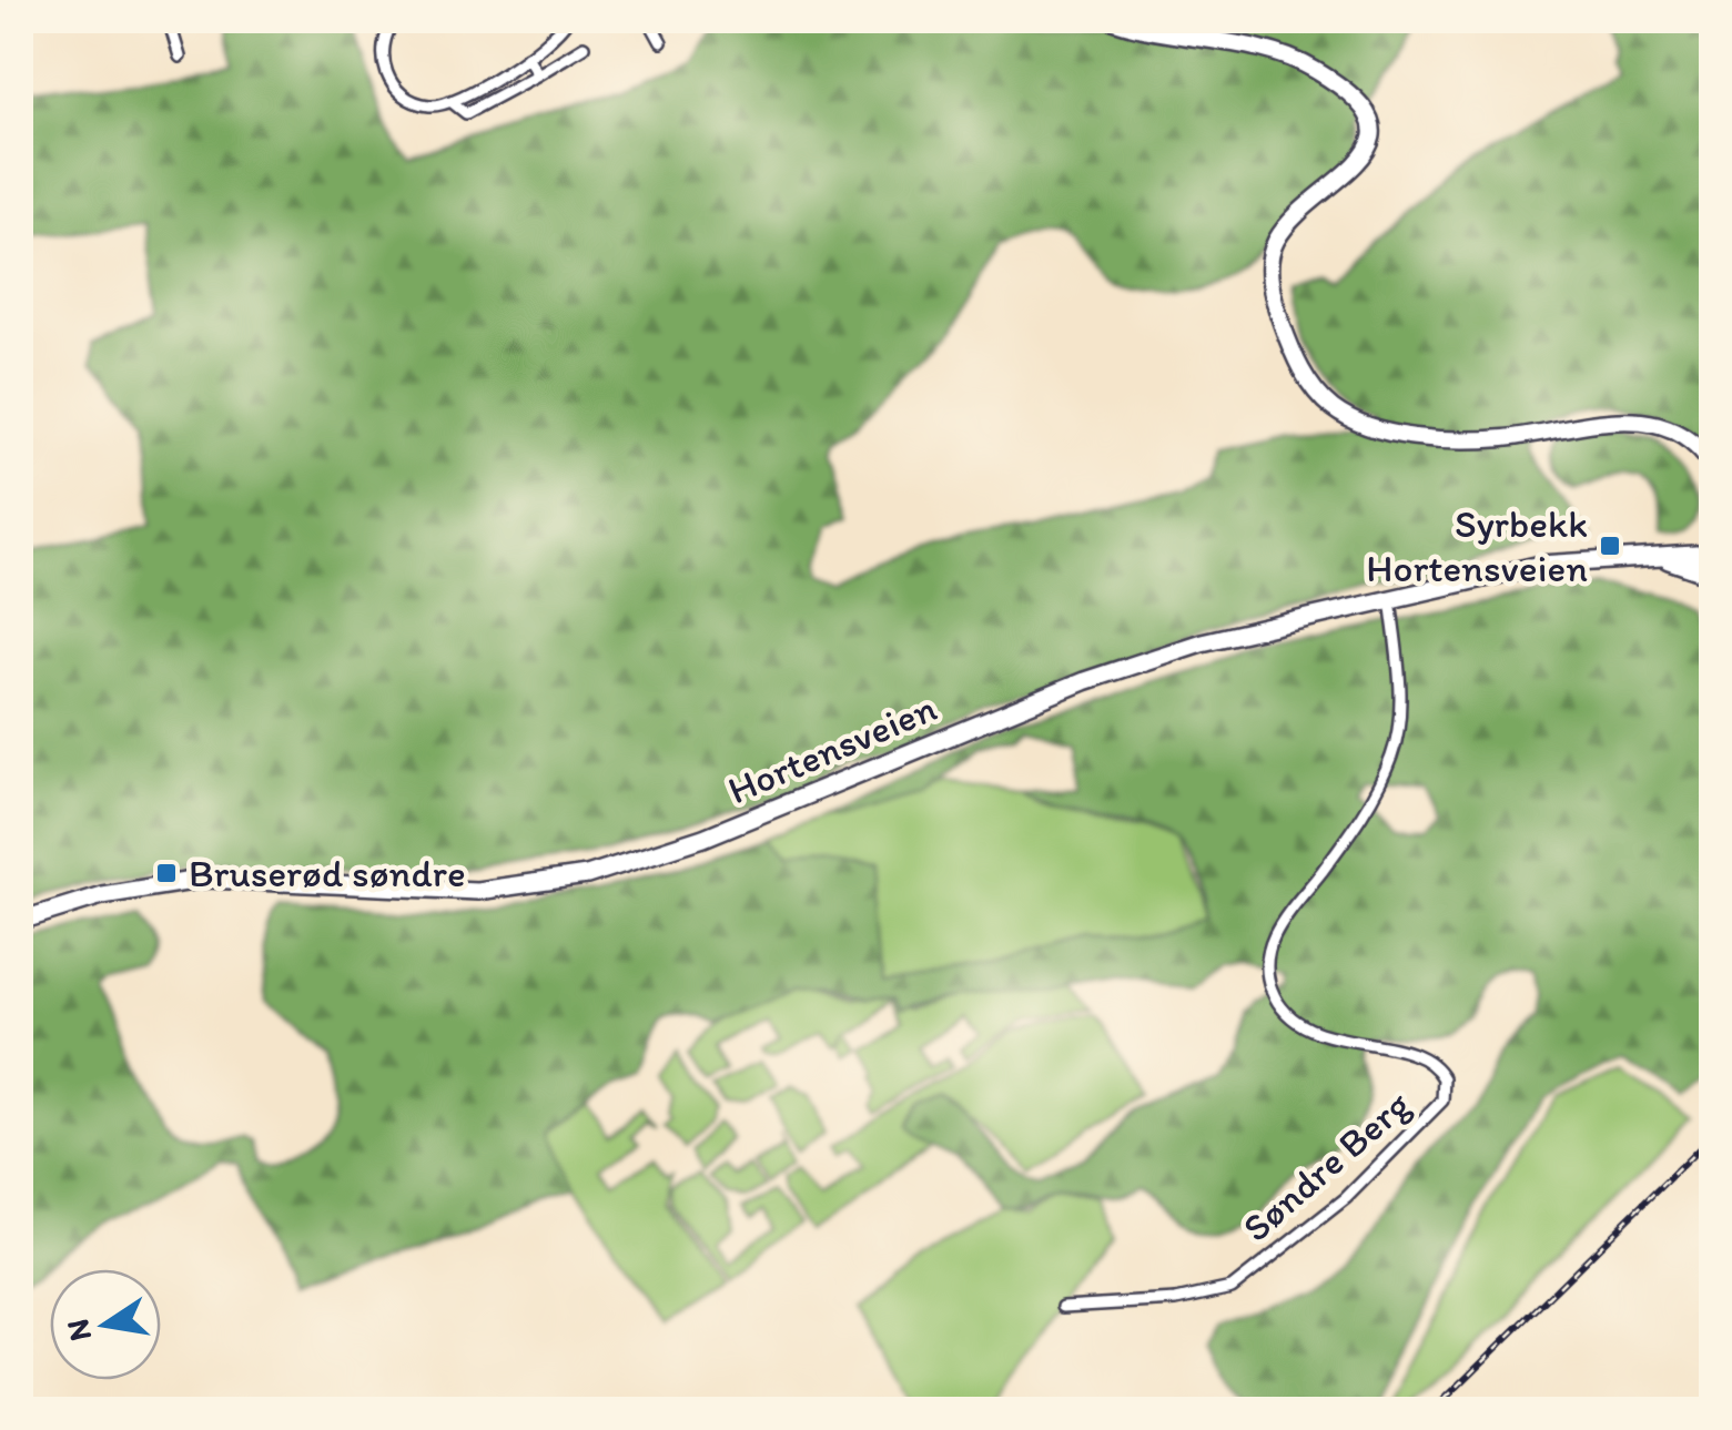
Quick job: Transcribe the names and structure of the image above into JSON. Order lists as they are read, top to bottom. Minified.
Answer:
{"streets":{"main road":["Hortensveien"],"street":["Søndre Berg"]},"crossings":[["Hortensveien","Søndre Berg"]],"places":{"transit":["Syrbekk Hortensveien","Bruserød søndre"]},"north":"left"}
